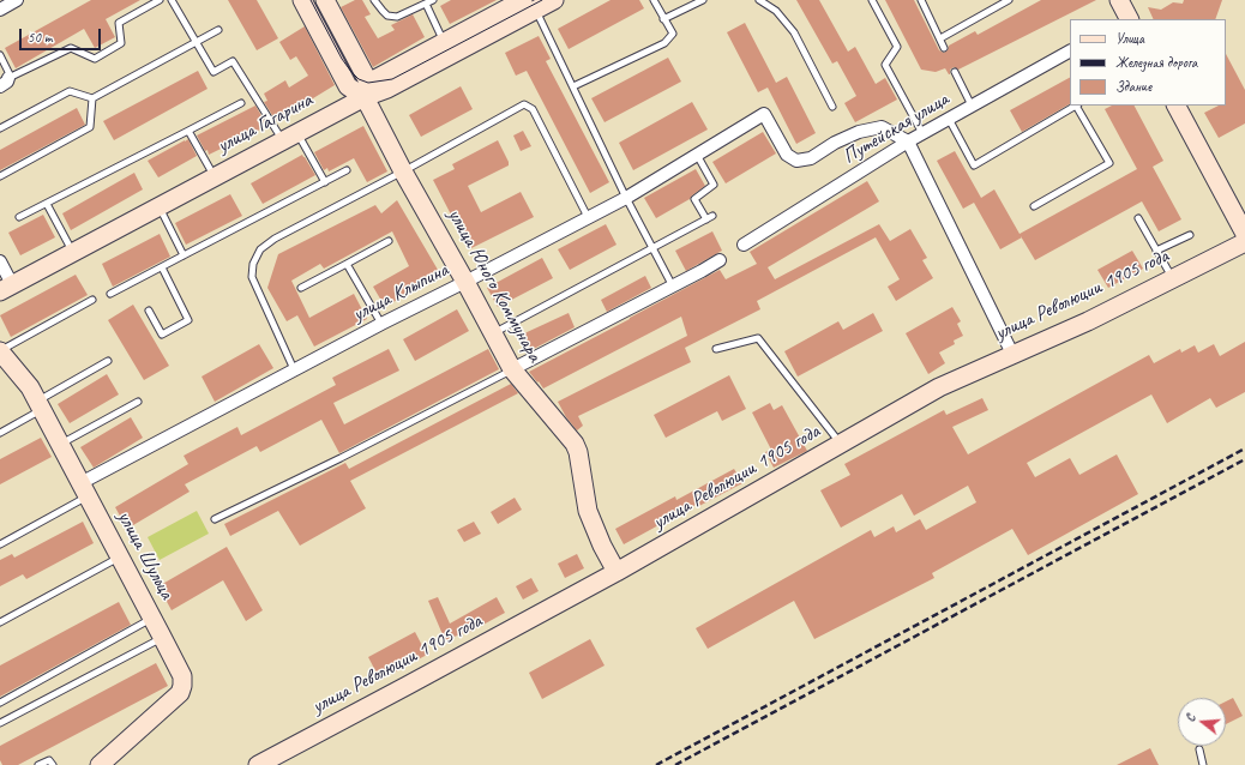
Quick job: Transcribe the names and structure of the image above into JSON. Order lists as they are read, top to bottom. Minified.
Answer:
{"streets":{"street":["улица Гагарина","Путейская улица","улица Юного Коммунара","улица Клыпина","улица Революции 1905 года","улица Шульца"]},"crossings":[["улица Гагарина","улица Юного Коммунара"],["Путейская улица","улица Клыпина"],["улица Юного Коммунара","улица Клыпина"],["улица Юного Коммунара","улица Революции 1905 года"],["улица Клыпина","улица Шульца"]],"legend":["Улица","Железная дорога","Здание"],"scale_bar":"50 m","north":"left"}
